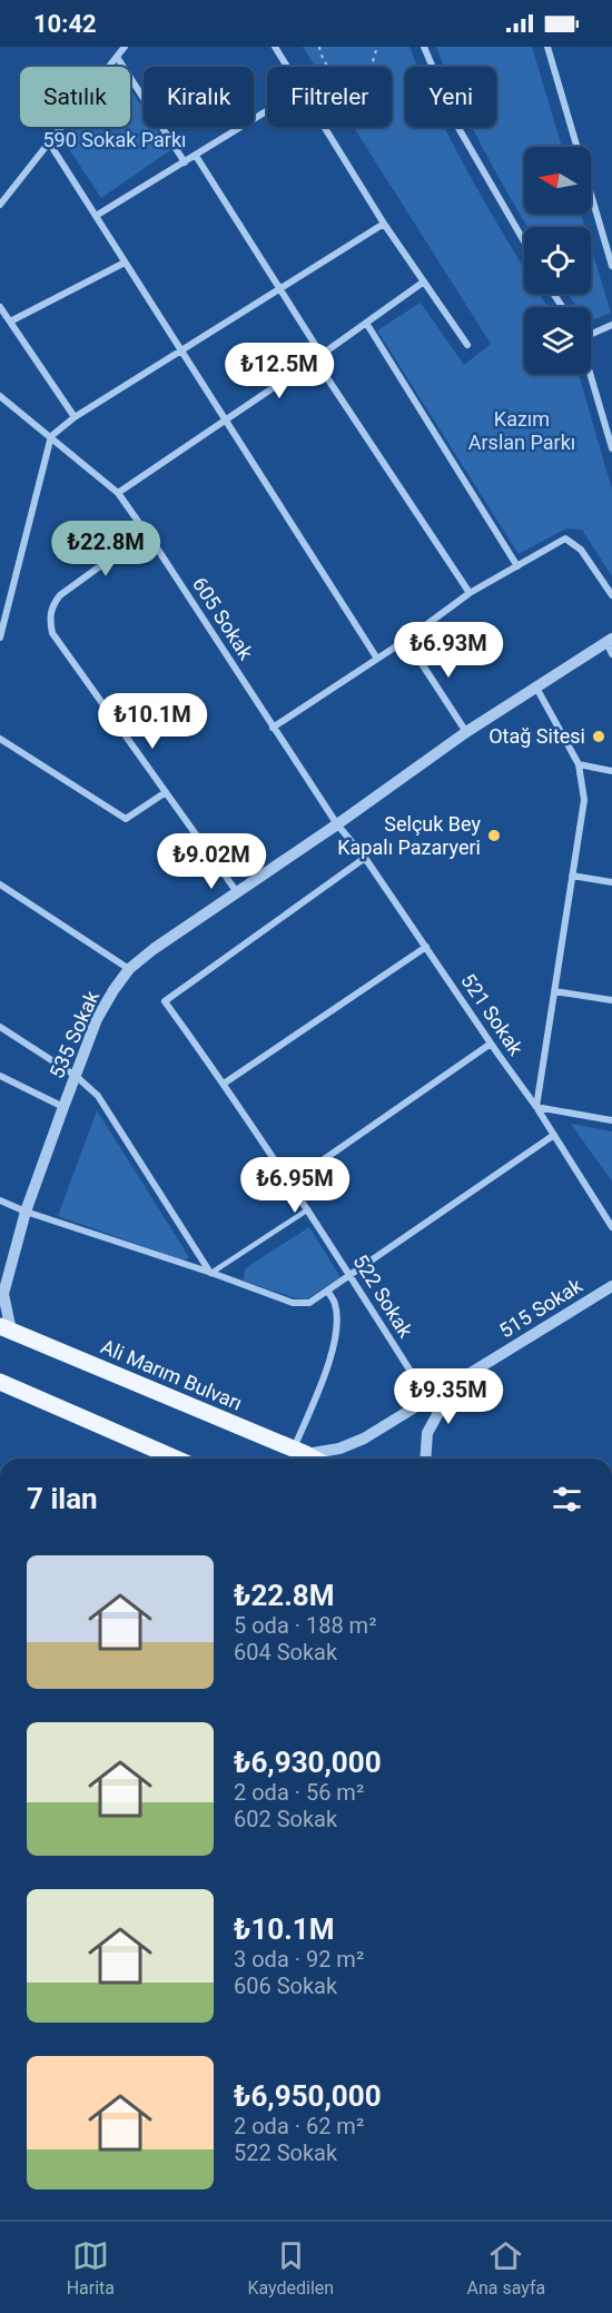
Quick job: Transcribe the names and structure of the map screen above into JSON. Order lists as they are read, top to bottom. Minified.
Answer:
{"streets":{"main road":["Ali Marım Bulvarı"],"street":["605 Sokak","521 Sokak","535 Sokak","522 Sokak","515 Sokak"]},"crossings":[["605 Sokak","521 Sokak"],["605 Sokak","535 Sokak"],["521 Sokak","535 Sokak"],["521 Sokak","522 Sokak"],["522 Sokak","515 Sokak"],["515 Sokak","Ali Marım Bulvarı"]],"parks":["590 Sokak Parkı","Kazım Arslan Parkı"],"places":["Otağ Sitesi","Selçuk Bey Kapalı Pazaryeri"],"north":"left","page":{"status":"10:42","chip":["Satılık","Kiralık","Filtreler","Yeni"],"price":["₺12.5M","₺22.8M","₺6.93M","₺10.1M","₺9.02M","₺6.95M","₺9.35M"],"heading":"7 ilan","list":[{"name":"₺22.8M","note":"5 oda · 188 m² · 604 Sokak"},{"name":"₺6,930,000","note":"2 oda · 56 m² · 602 Sokak"},{"name":"₺10.1M","note":"3 oda · 92 m² · 606 Sokak"},{"name":"₺6,950,000","note":"2 oda · 62 m² · 522 Sokak"}],"tabs":["Harita","Kaydedilen","Ana sayfa"]}}
